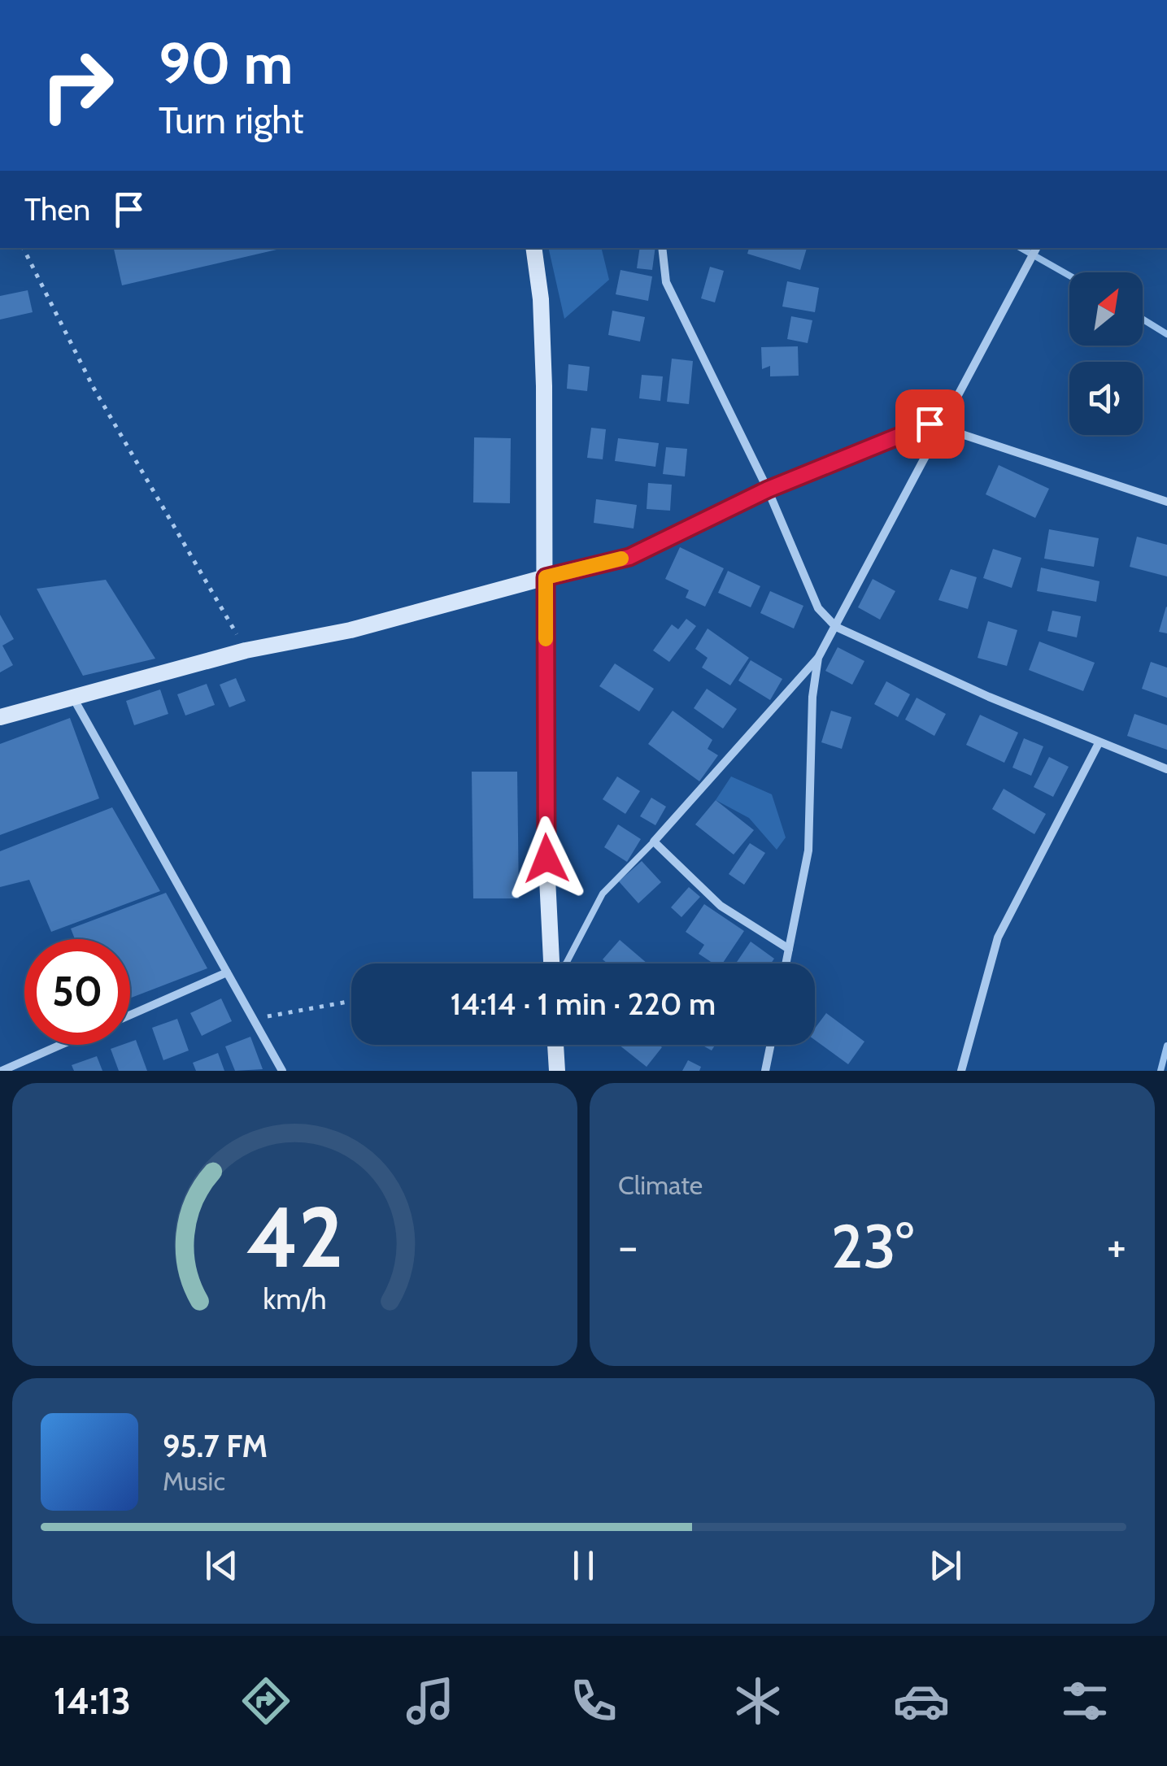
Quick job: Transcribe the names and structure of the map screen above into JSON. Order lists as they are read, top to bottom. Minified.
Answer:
{"north":"top right","page":{"turn":["90 m","Turn right"],"then":"Then","limit":"50","trip":"14:14 · 1 min · 220 m","tile":"Climate","heat":["−","23°","+"],"song":["95.7 FM","Music"],"tabs":"14:13","gauge":["42","km/h"]}}
